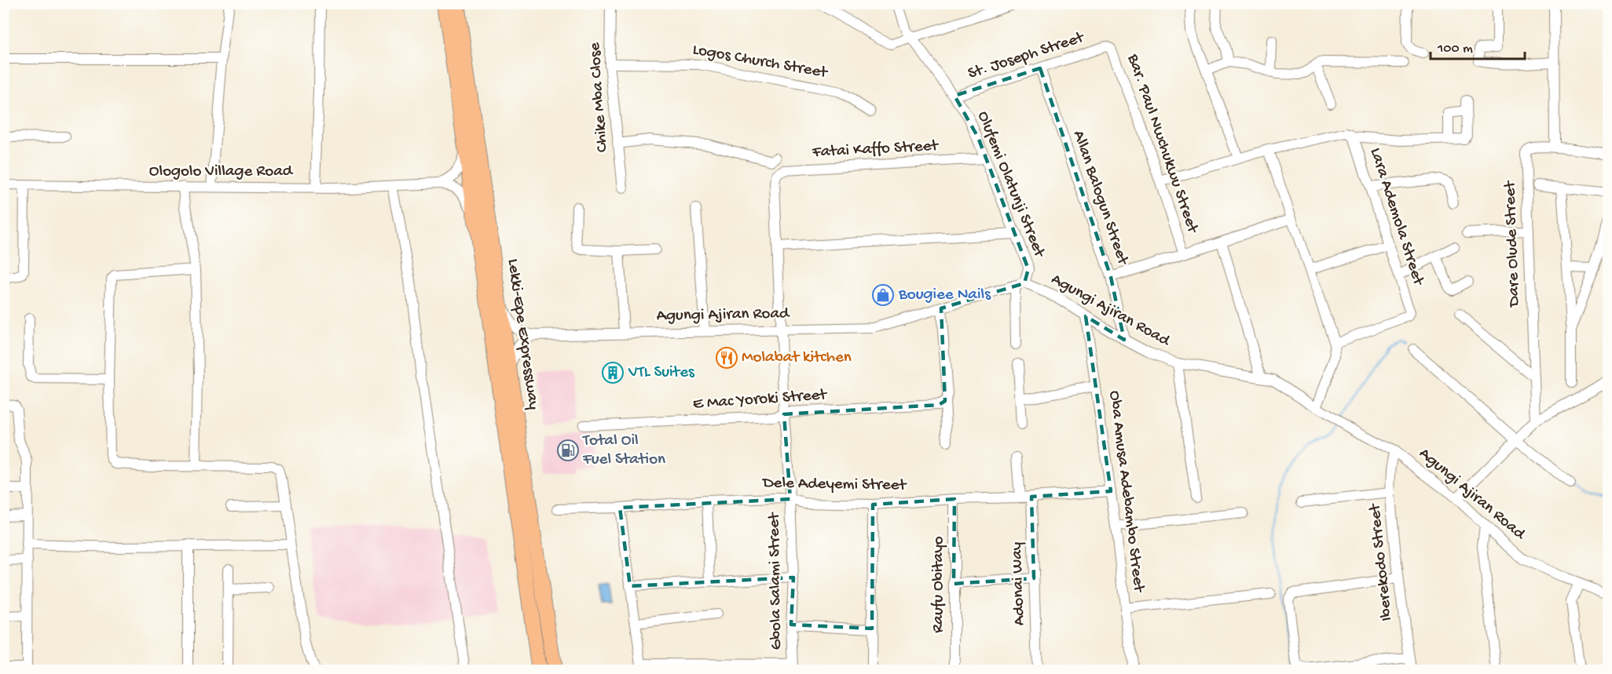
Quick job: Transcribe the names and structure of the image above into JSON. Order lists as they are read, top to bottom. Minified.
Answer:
{"streets":{"highway":["Lekki-Epe Expressway"],"street":["St. Joseph Street","Logos Church Street","Chike Mba Close","Bar. Paul Nwchukwu Street","Fatai Kaffo Street","Ologolo Village Road","Olufemi Olatunji Street","Allan Balogun Street","Lara Ademola Street","Dare Olude Street","Agungi Ajiran Road","E Mac Yoroki Street","Dele Adeyemi Street","Oba Amusa Adebambo Street","Iberekodo Street","Gbola Salami Street","Adonai Way","Raufu Obitayo"]},"crossings":[["St. Joseph Street","Bar. Paul Nwchukwu Street"],["St. Joseph Street","Olufemi Olatunji Street"],["St. Joseph Street","Allan Balogun Street"],["Logos Church Street","Chike Mba Close"],["Bar. Paul Nwchukwu Street","Lara Ademola Street"],["Fatai Kaffo Street","Olufemi Olatunji Street"],["Fatai Kaffo Street","Gbola Salami Street"],["Olufemi Olatunji Street","Agungi Ajiran Road"],["Allan Balogun Street","Agungi Ajiran Road"],["Agungi Ajiran Road","Oba Amusa Adebambo Street"],["Agungi Ajiran Road","Iberekodo Street"],["Agungi Ajiran Road","Gbola Salami Street"],["E Mac Yoroki Street","Gbola Salami Street"],["Dele Adeyemi Street","Oba Amusa Adebambo Street"],["Dele Adeyemi Street","Gbola Salami Street"],["Dele Adeyemi Street","Adonai Way"],["Dele Adeyemi Street","Raufu Obitayo"]],"places":{"shop":["Bougiee Nails"],"restaurant":["Molabat kitchen"],"building":["VTL Suites"],"fuel station":["Total Oil Fuel Station"]},"scale_bar":"100 m"}
